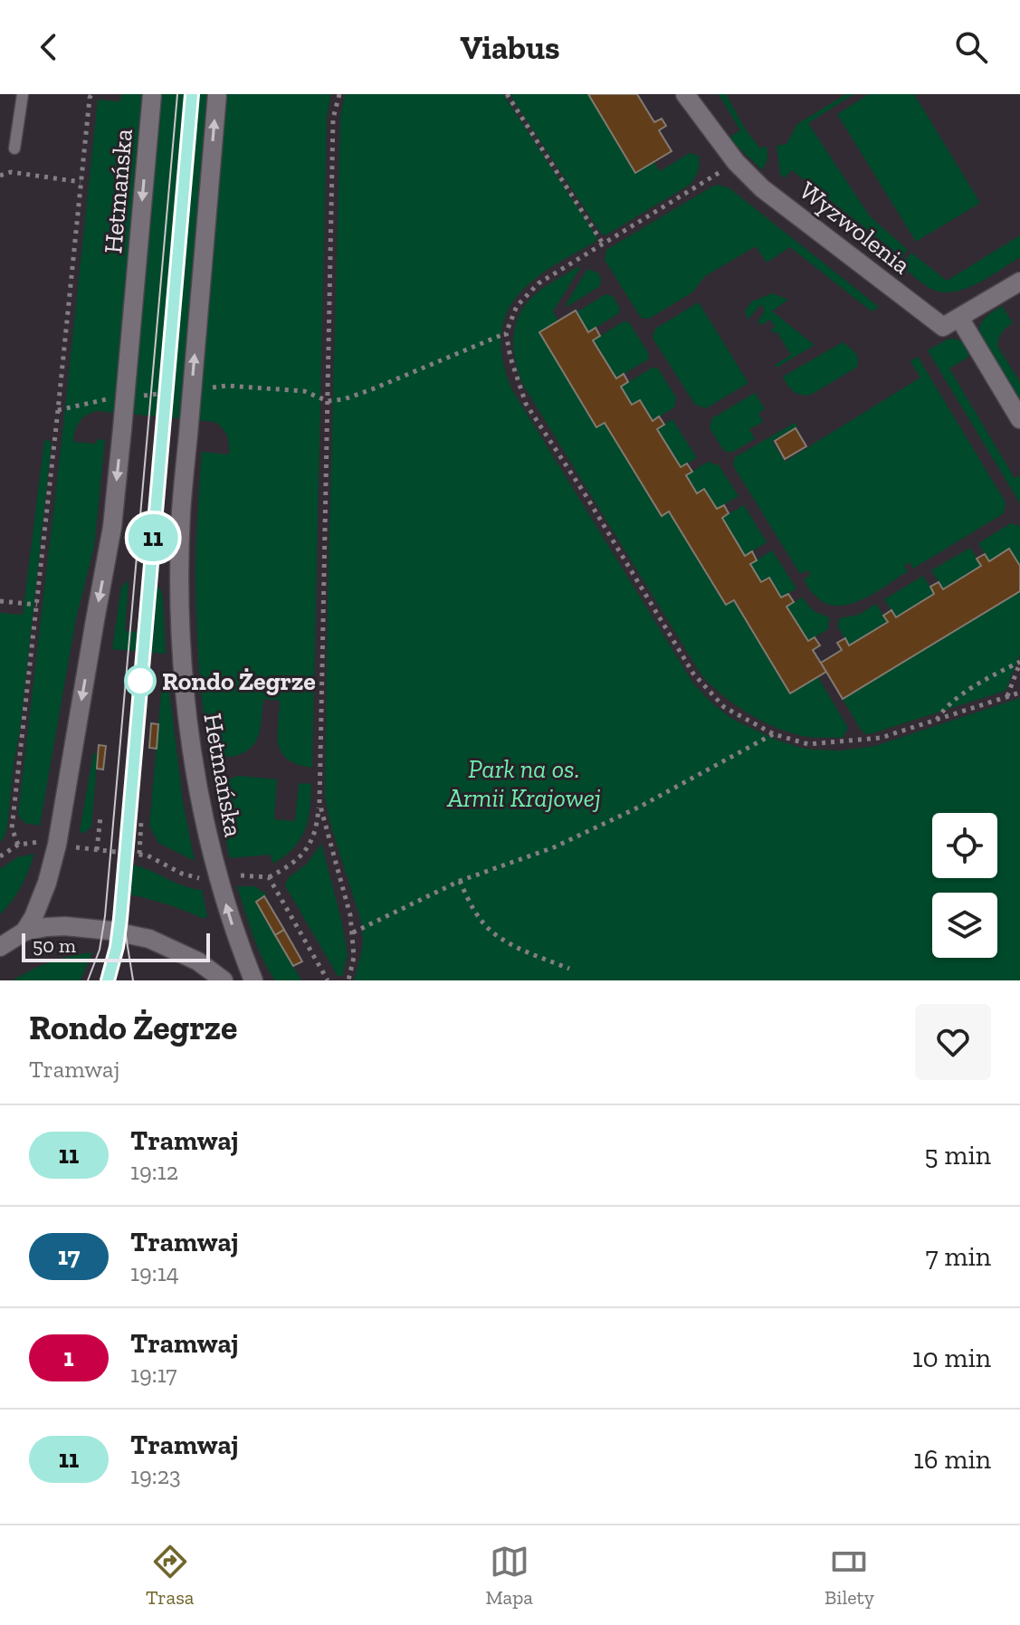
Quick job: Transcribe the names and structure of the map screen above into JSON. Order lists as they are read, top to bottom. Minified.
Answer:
{"streets":{"street":["Hetmańska","Wyzwolenia"]},"parks":["Park na os. Armii Krajowej"],"places":["Rondo Żegrze"],"lines":["tram line 11"],"scale_bar":"50 m","page":{"header":"Viabus","on_map":"11","scale":"50 m","heading":["Rondo Żegrze","Tramwaj"],"list":[{"mark":"11","name":"Tramwaj","note":"19:12","value":"5 min"},{"mark":"17","name":"Tramwaj","note":"19:14","value":"7 min"},{"mark":"1","name":"Tramwaj","note":"19:17","value":"10 min"},{"mark":"11","name":"Tramwaj","note":"19:23","value":"16 min"}],"tabs":["Trasa","Mapa","Bilety"]}}
